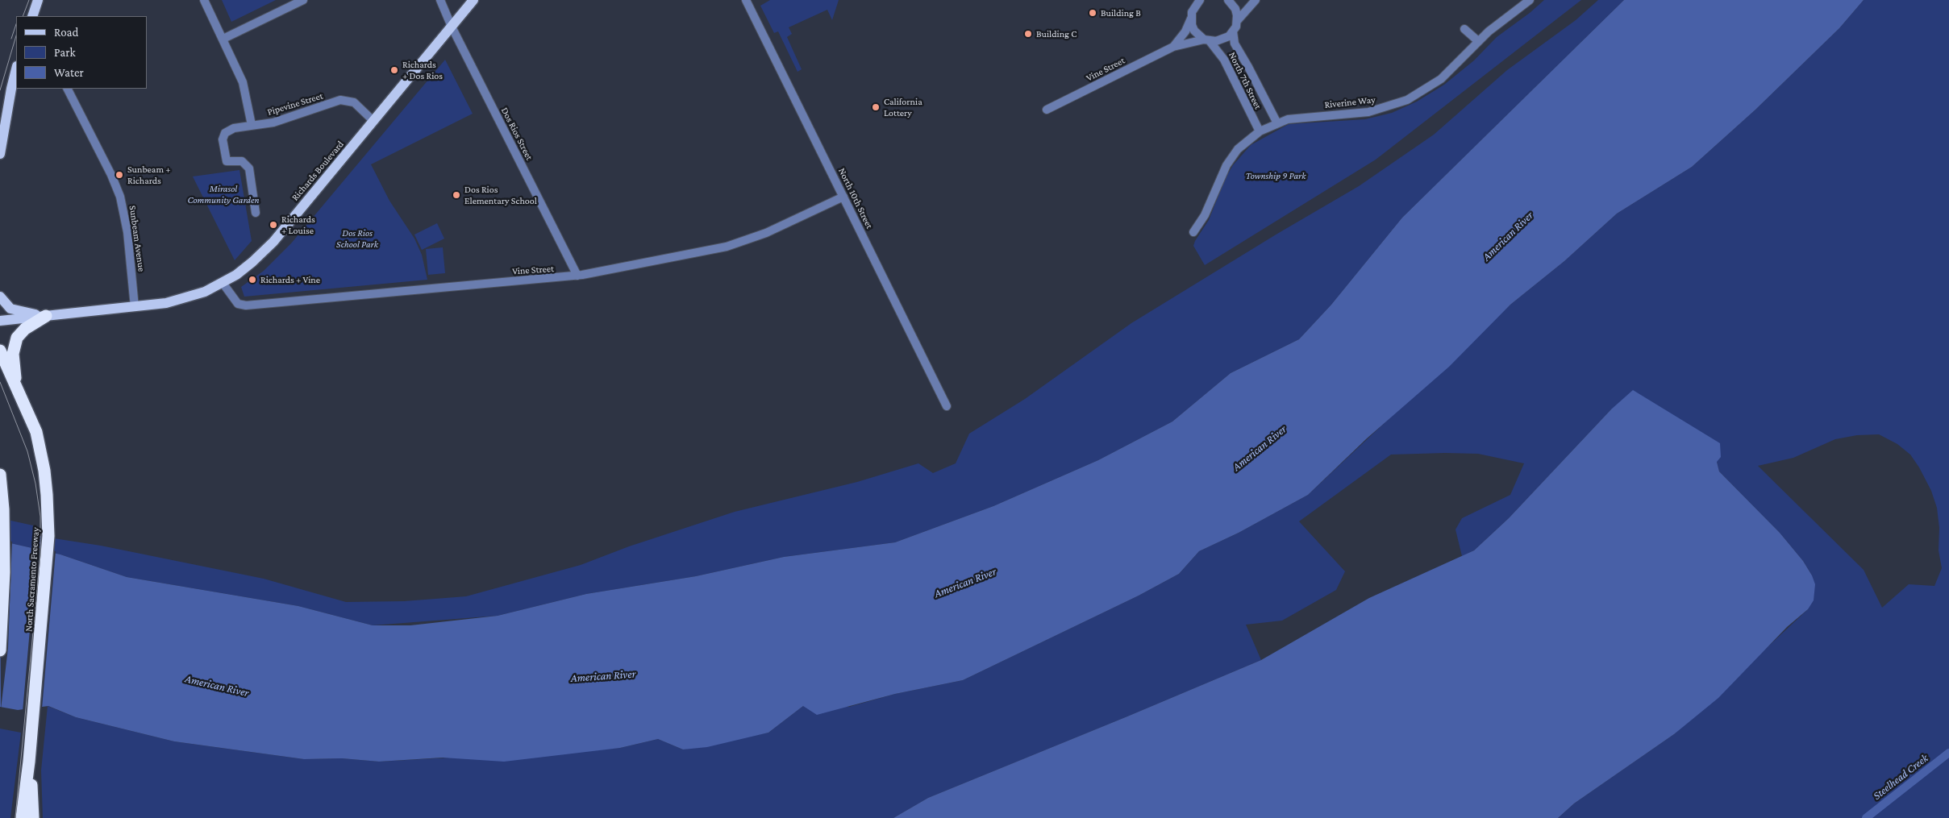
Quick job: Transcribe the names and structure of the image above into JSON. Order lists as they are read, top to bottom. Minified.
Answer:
{"streets":{"highway":["North Sacramento Freeway"],"main road":["Richards Boulevard"],"street":["Vine Street","North 7th Street","Riverine Way","Pipevine Street","Dos Rios Street","North 10th Street","Sunbeam Avenue"]},"crossings":[["Vine Street","North 7th Street"],["Vine Street","Dos Rios Street"],["Vine Street","Richards Boulevard"],["Vine Street","North 10th Street"],["North 7th Street","Riverine Way"],["Pipevine Street","Richards Boulevard"],["Dos Rios Street","Richards Boulevard"],["Richards Boulevard","Sunbeam Avenue"]],"water":["American River","Steelhead Creek"],"parks":["Township 9 Park","Mirasol Community Garden","Dos Rios School Park"],"places":["Building B","Building C","Richards + Dos Rios","California Lottery","Sunbeam + Richards","Dos Rios Elementary School","Richards + Louise","Richards + Vine"],"legend":["Road","Park","Water"]}
